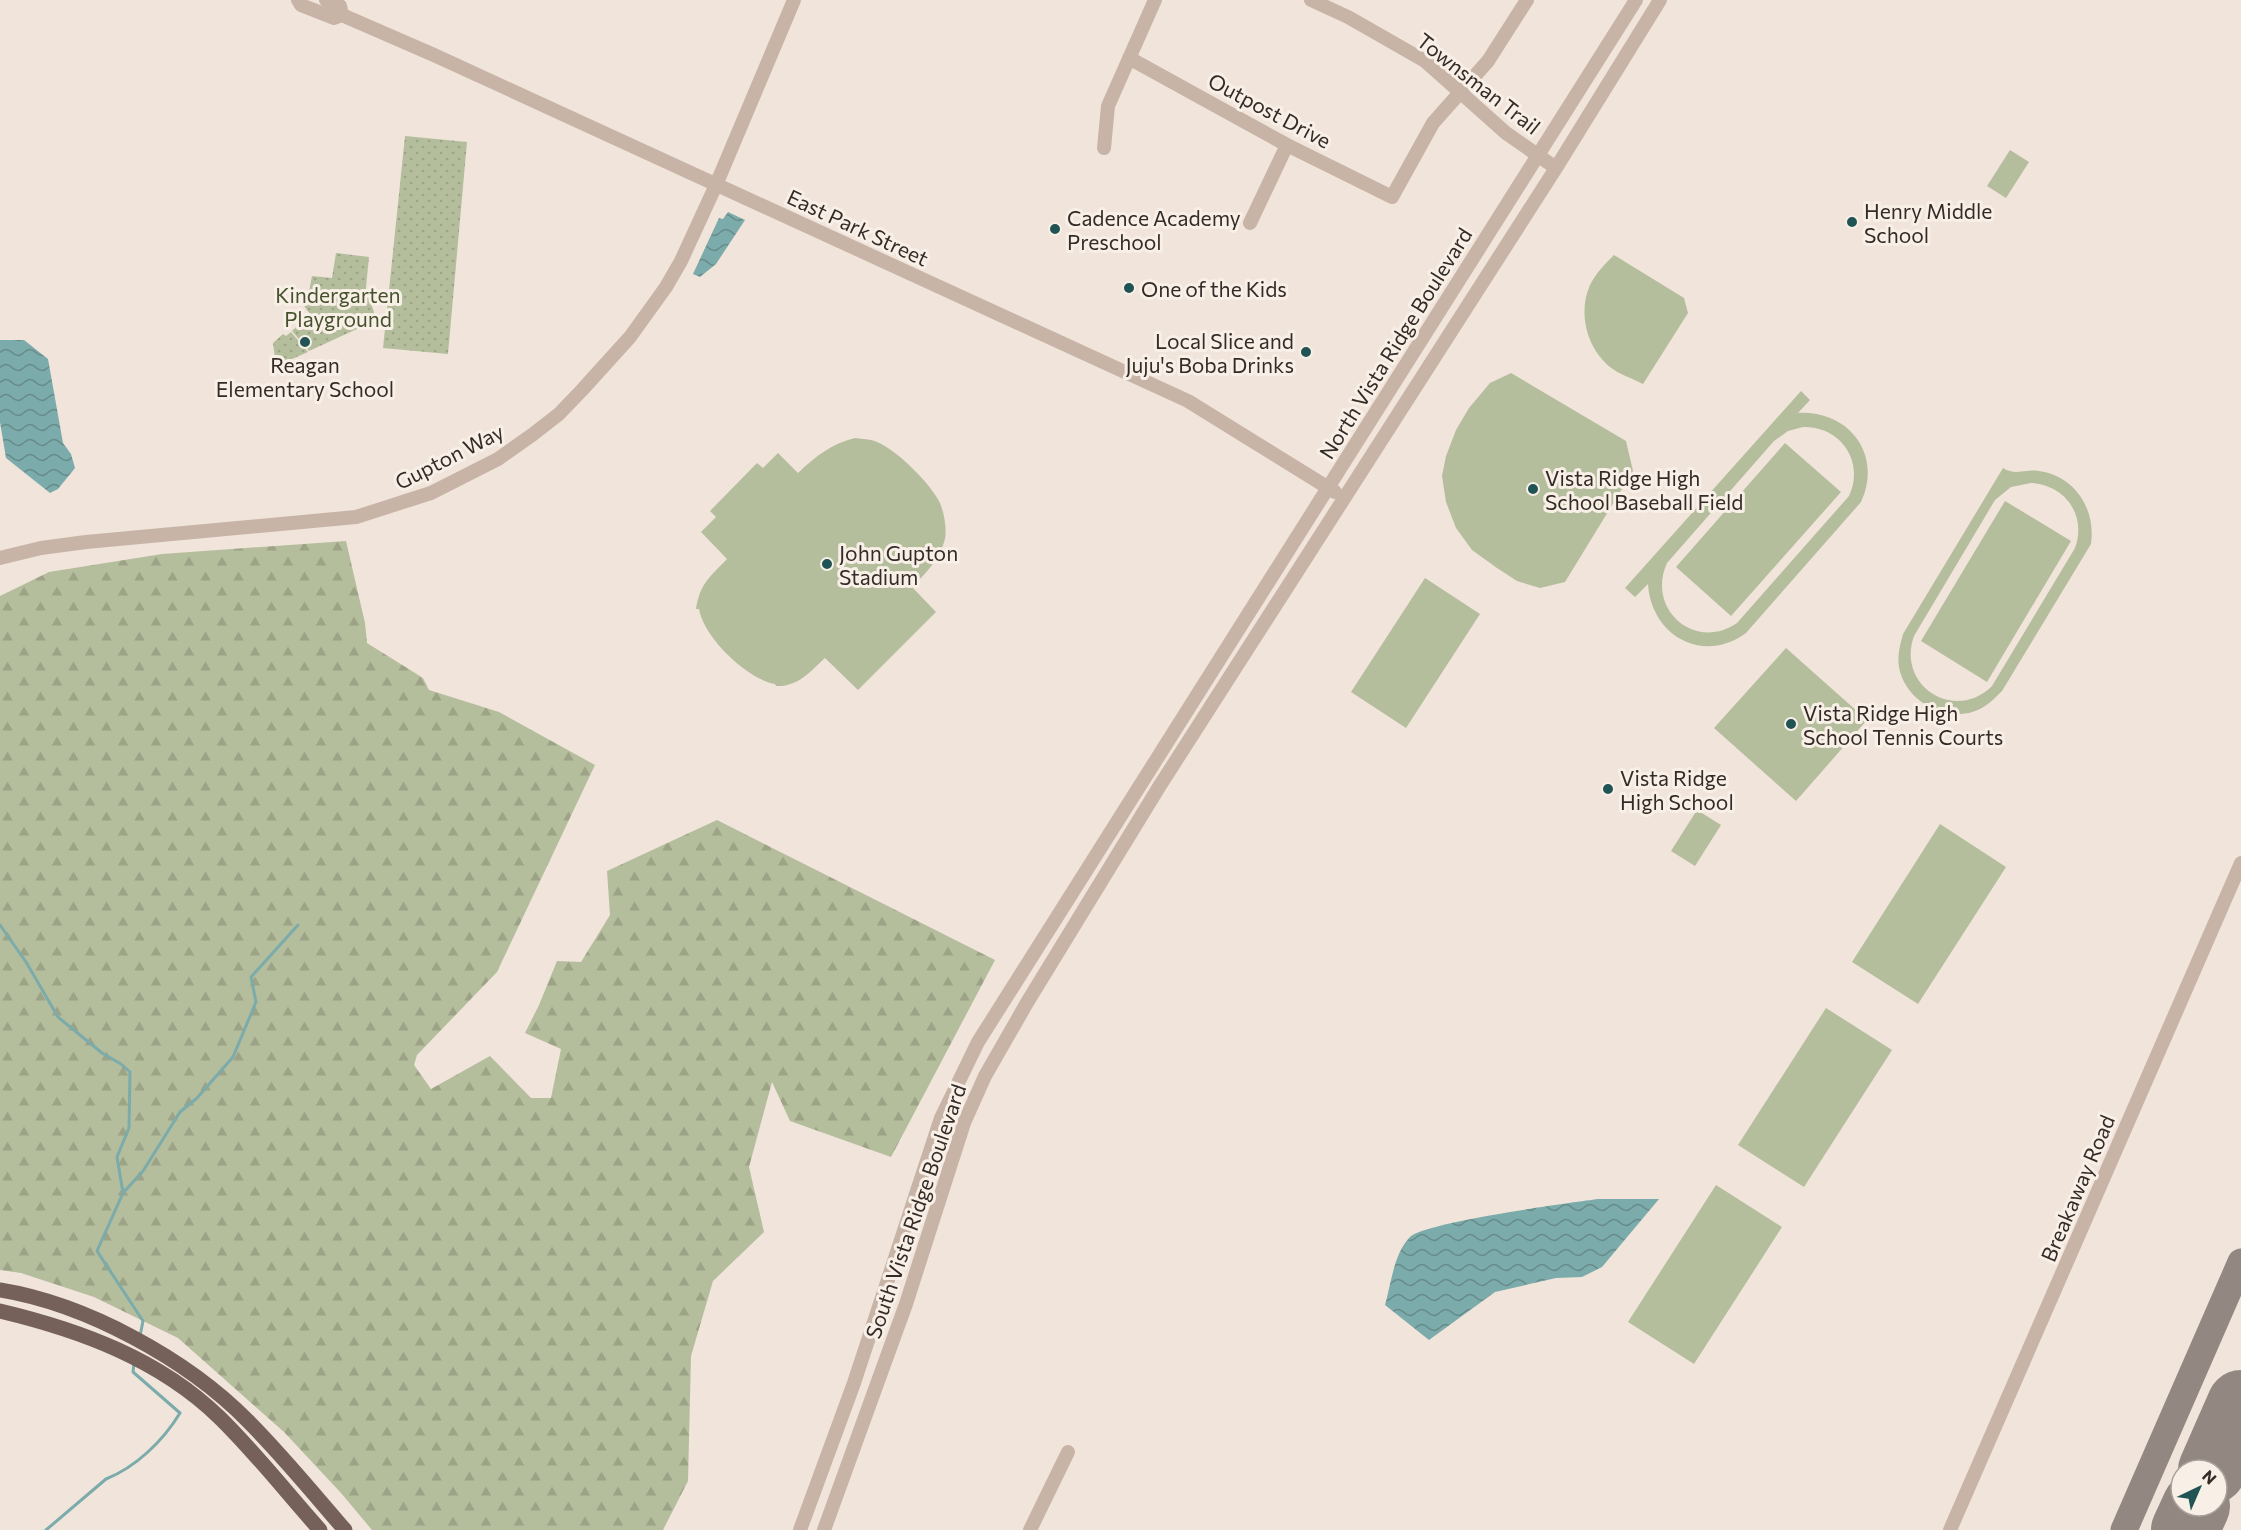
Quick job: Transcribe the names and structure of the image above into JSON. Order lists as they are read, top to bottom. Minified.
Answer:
{"streets":{"street":["Townsman Trail","Outpost Drive","East Park Street","North Vista Ridge Boulevard","Gupton Way","Breakaway Road","South Vista Ridge Boulevard"]},"crossings":[["Townsman Trail","Outpost Drive"],["Townsman Trail","North Vista Ridge Boulevard"],["East Park Street","North Vista Ridge Boulevard"],["East Park Street","Gupton Way"],["North Vista Ridge Boulevard","South Vista Ridge Boulevard"]],"parks":["Kindergarten Playground"],"places":["Henry Middle School","Cadence Academy Preschool","One of the Kids","Reagan Elementary School","Local Slice and Juju's Boba Drinks","Vista Ridge High School Baseball Field","John Gupton Stadium","Vista Ridge High School Tennis Courts","Vista Ridge High School"],"north":"top right"}
